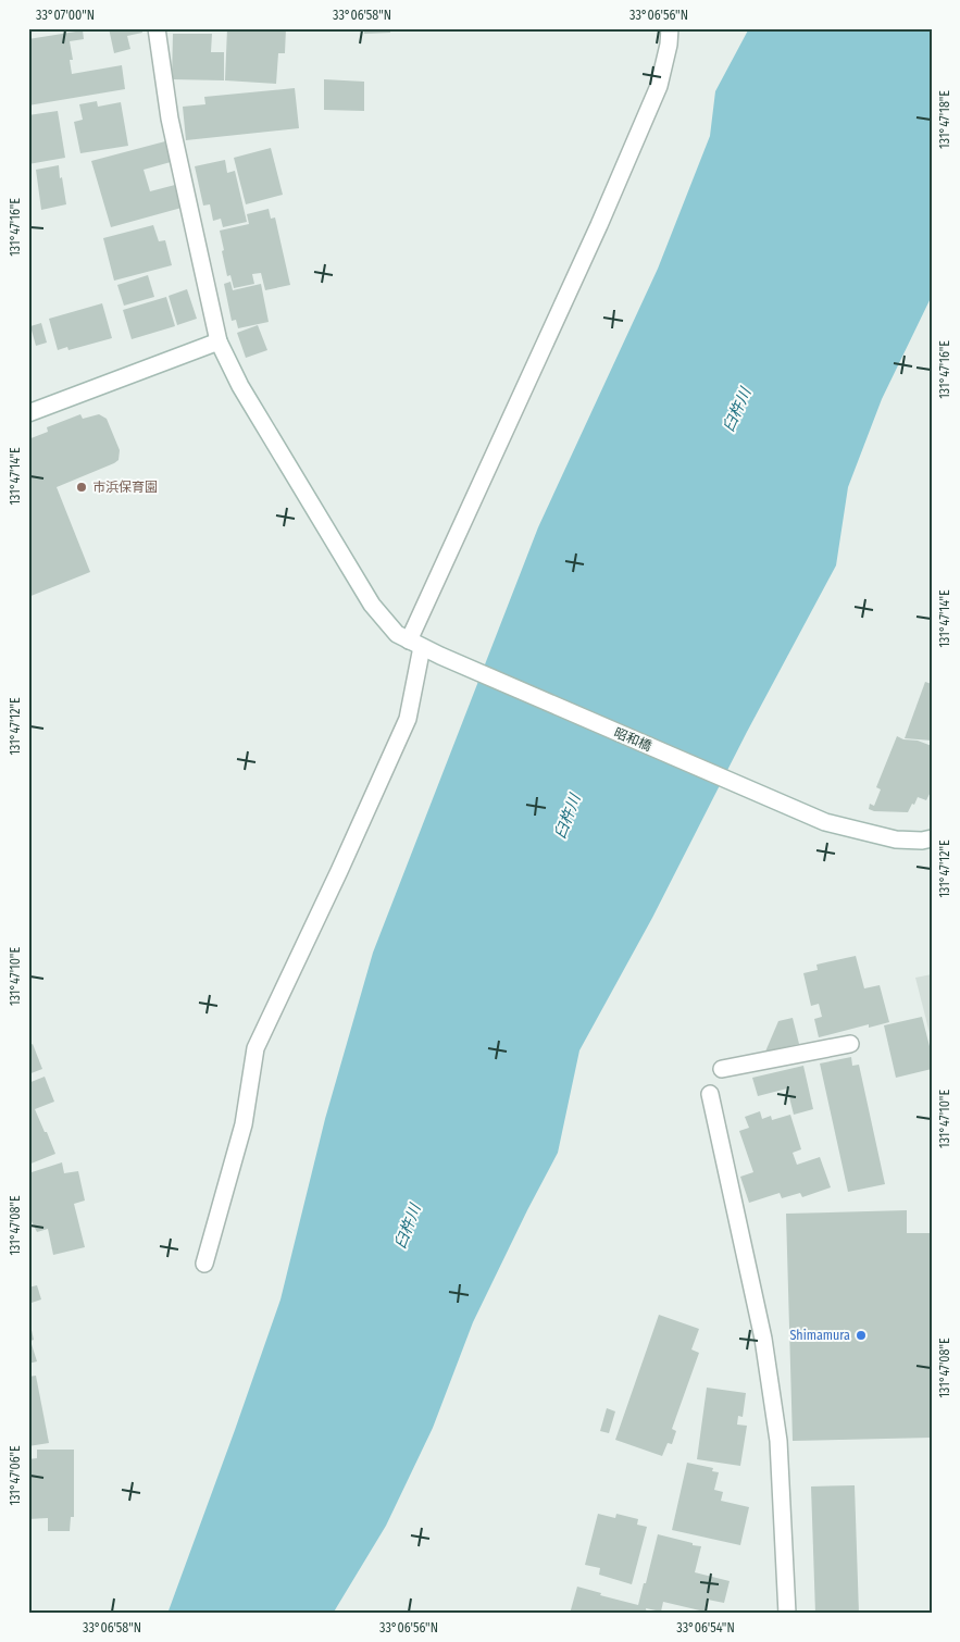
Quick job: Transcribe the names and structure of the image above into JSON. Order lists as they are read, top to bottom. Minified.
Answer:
{"streets":{"street":["昭和橋"]},"water":["臼杵川"],"places":["市浜保育園","Shimamura"],"coordinates":["33°07'00\"N","33°06'58\"N","33°06'56\"N","131°47'18\"E","131°47'16\"E","131°47'14\"E","131°47'12\"E","131°47'10\"E","131°47'08\"E","131°47'06\"E","33°06'54\"N"]}
